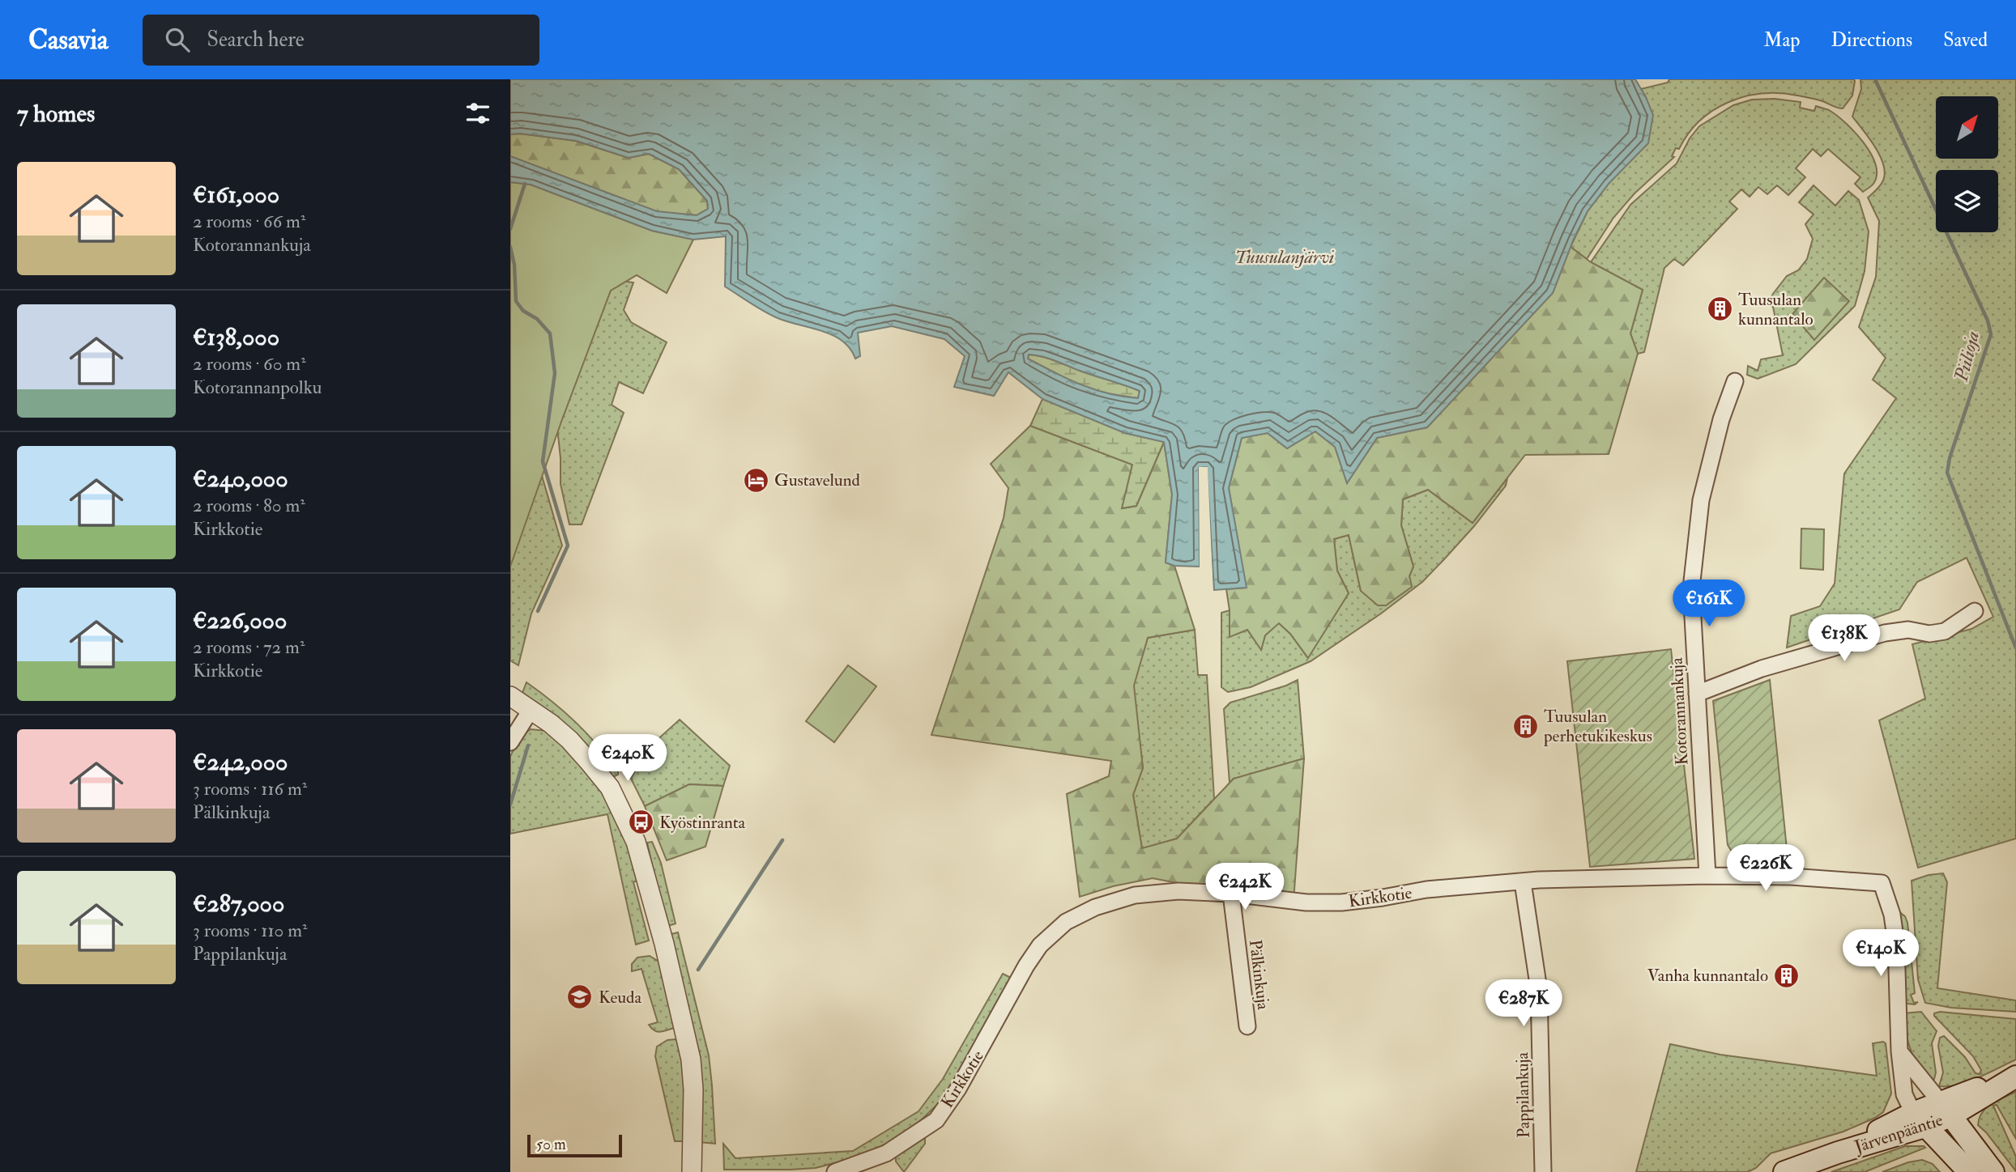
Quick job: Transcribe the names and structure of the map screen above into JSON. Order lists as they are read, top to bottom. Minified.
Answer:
{"streets":{"main road":["Järvenpääntie"],"street":["Kotorannankuja","Kirkkotie","Pälkinkuja","Pappilankuja"]},"crossings":[["Kotorannankuja","Kirkkotie"],["Kirkkotie","Pälkinkuja"],["Kirkkotie","Pappilankuja"],["Kirkkotie","Järvenpääntie"]],"water":["Tuusulanjärvi","Piilioja"],"places":{"building":["Tuusulan kunnantalo","Tuusulan perhetukikeskus","Vanha kunnantalo"],"hotel":["Gustavelund"],"bus stop":["Kyöstinranta"],"school or university":["Keuda"]},"scale_bar":"50 m","north":"top right","page":{"header":"Casavia","search":"Search here","nav":["Map","Directions","Saved"],"heading":"7 homes","list":[{"name":"€161,000","note":"2 rooms · 66 m² · Kotorannankuja"},{"name":"€138,000","note":"2 rooms · 60 m² · Kotorannanpolku"},{"name":"€240,000","note":"2 rooms · 80 m² · Kirkkotie"},{"name":"€226,000","note":"2 rooms · 72 m² · Kirkkotie"},{"name":"€242,000","note":"3 rooms · 116 m² · Pälkinkuja"},{"name":"€287,000","note":"3 rooms · 110 m² · Pappilankuja"}],"price":["€161K","€138K","€240K","€226K","€242K","€140K","€287K"],"scale":"50 m"}}
